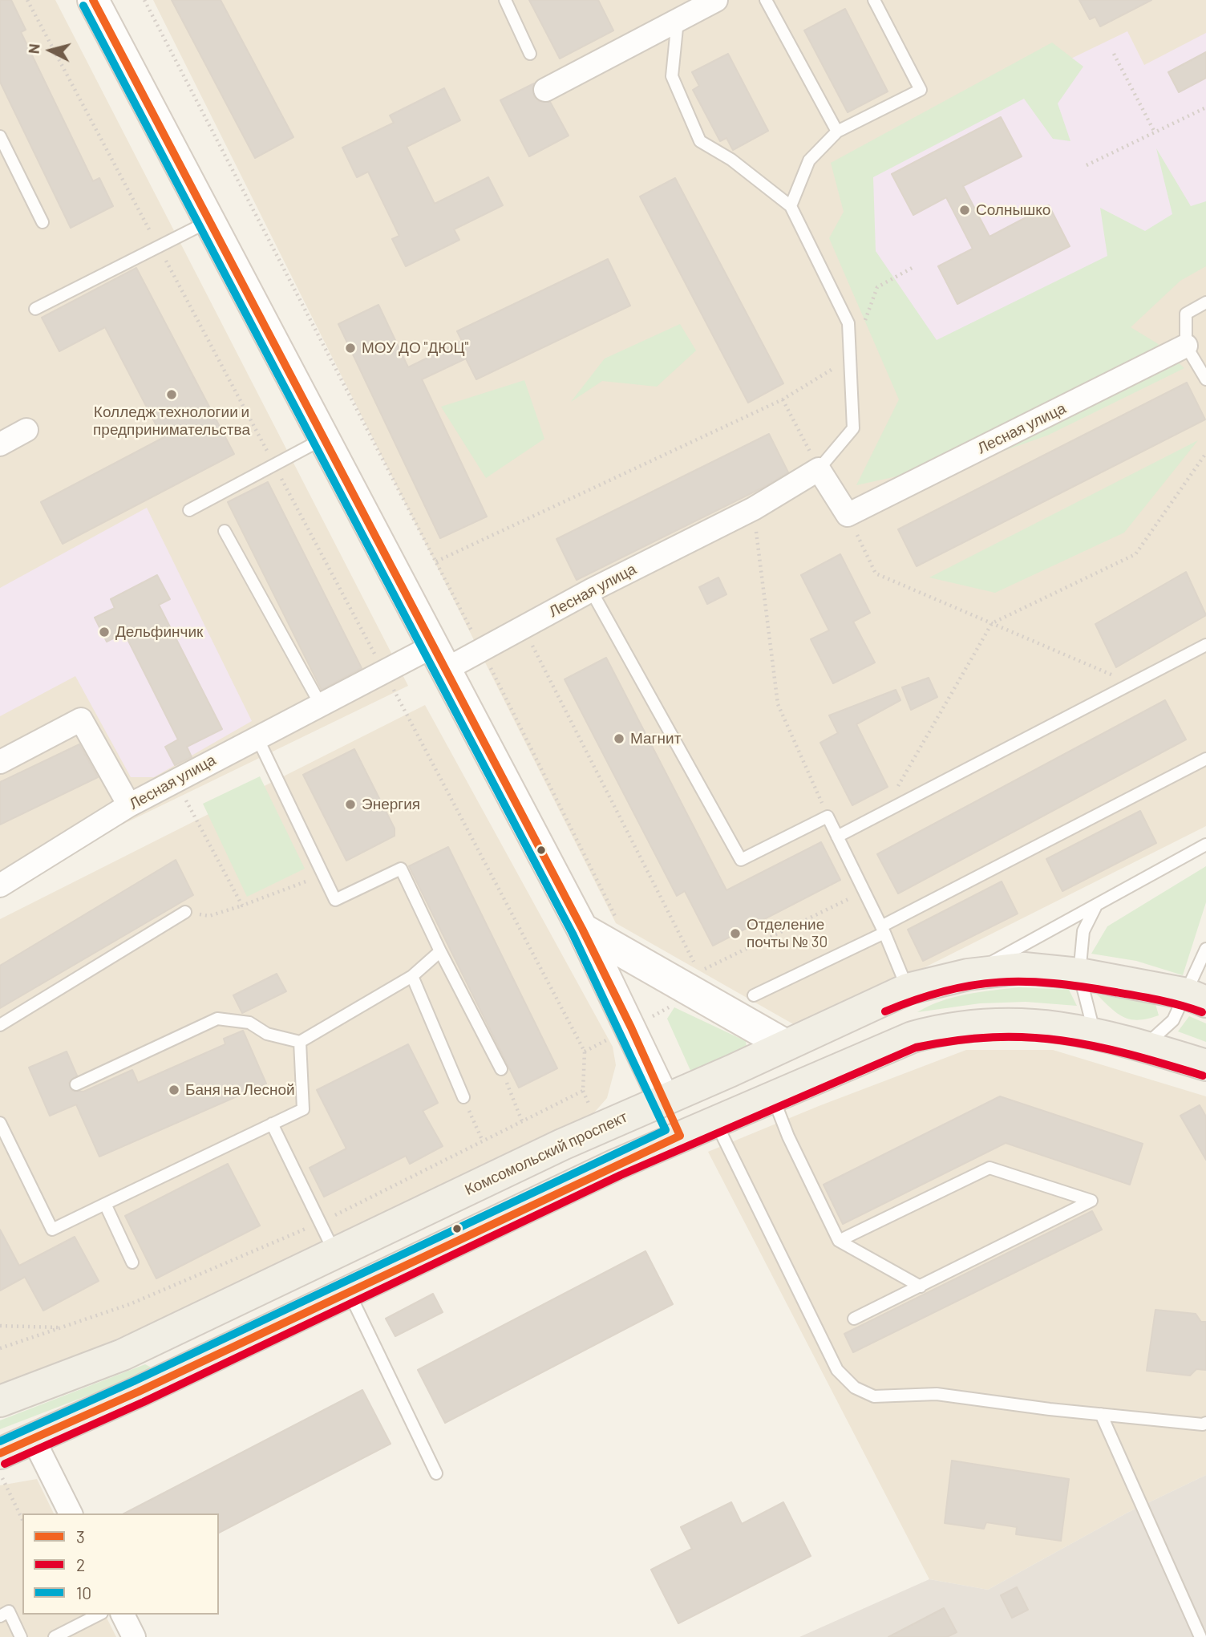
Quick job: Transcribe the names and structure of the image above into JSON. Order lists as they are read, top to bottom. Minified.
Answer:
{"streets":{"main road":["Комсомольский проспект"],"street":["Лесная улица"]},"places":["Солнышко","МОУ ДО \"ДЮЦ\"","Колледж технологии и предпринимательства","Дельфинчик","Магнит","Энергия","Отделение почты № 30","Баня на Лесной"],"lines":["transit line 3","transit line 10","transit line 2"],"legend":["3","2","10"],"north":"left"}
